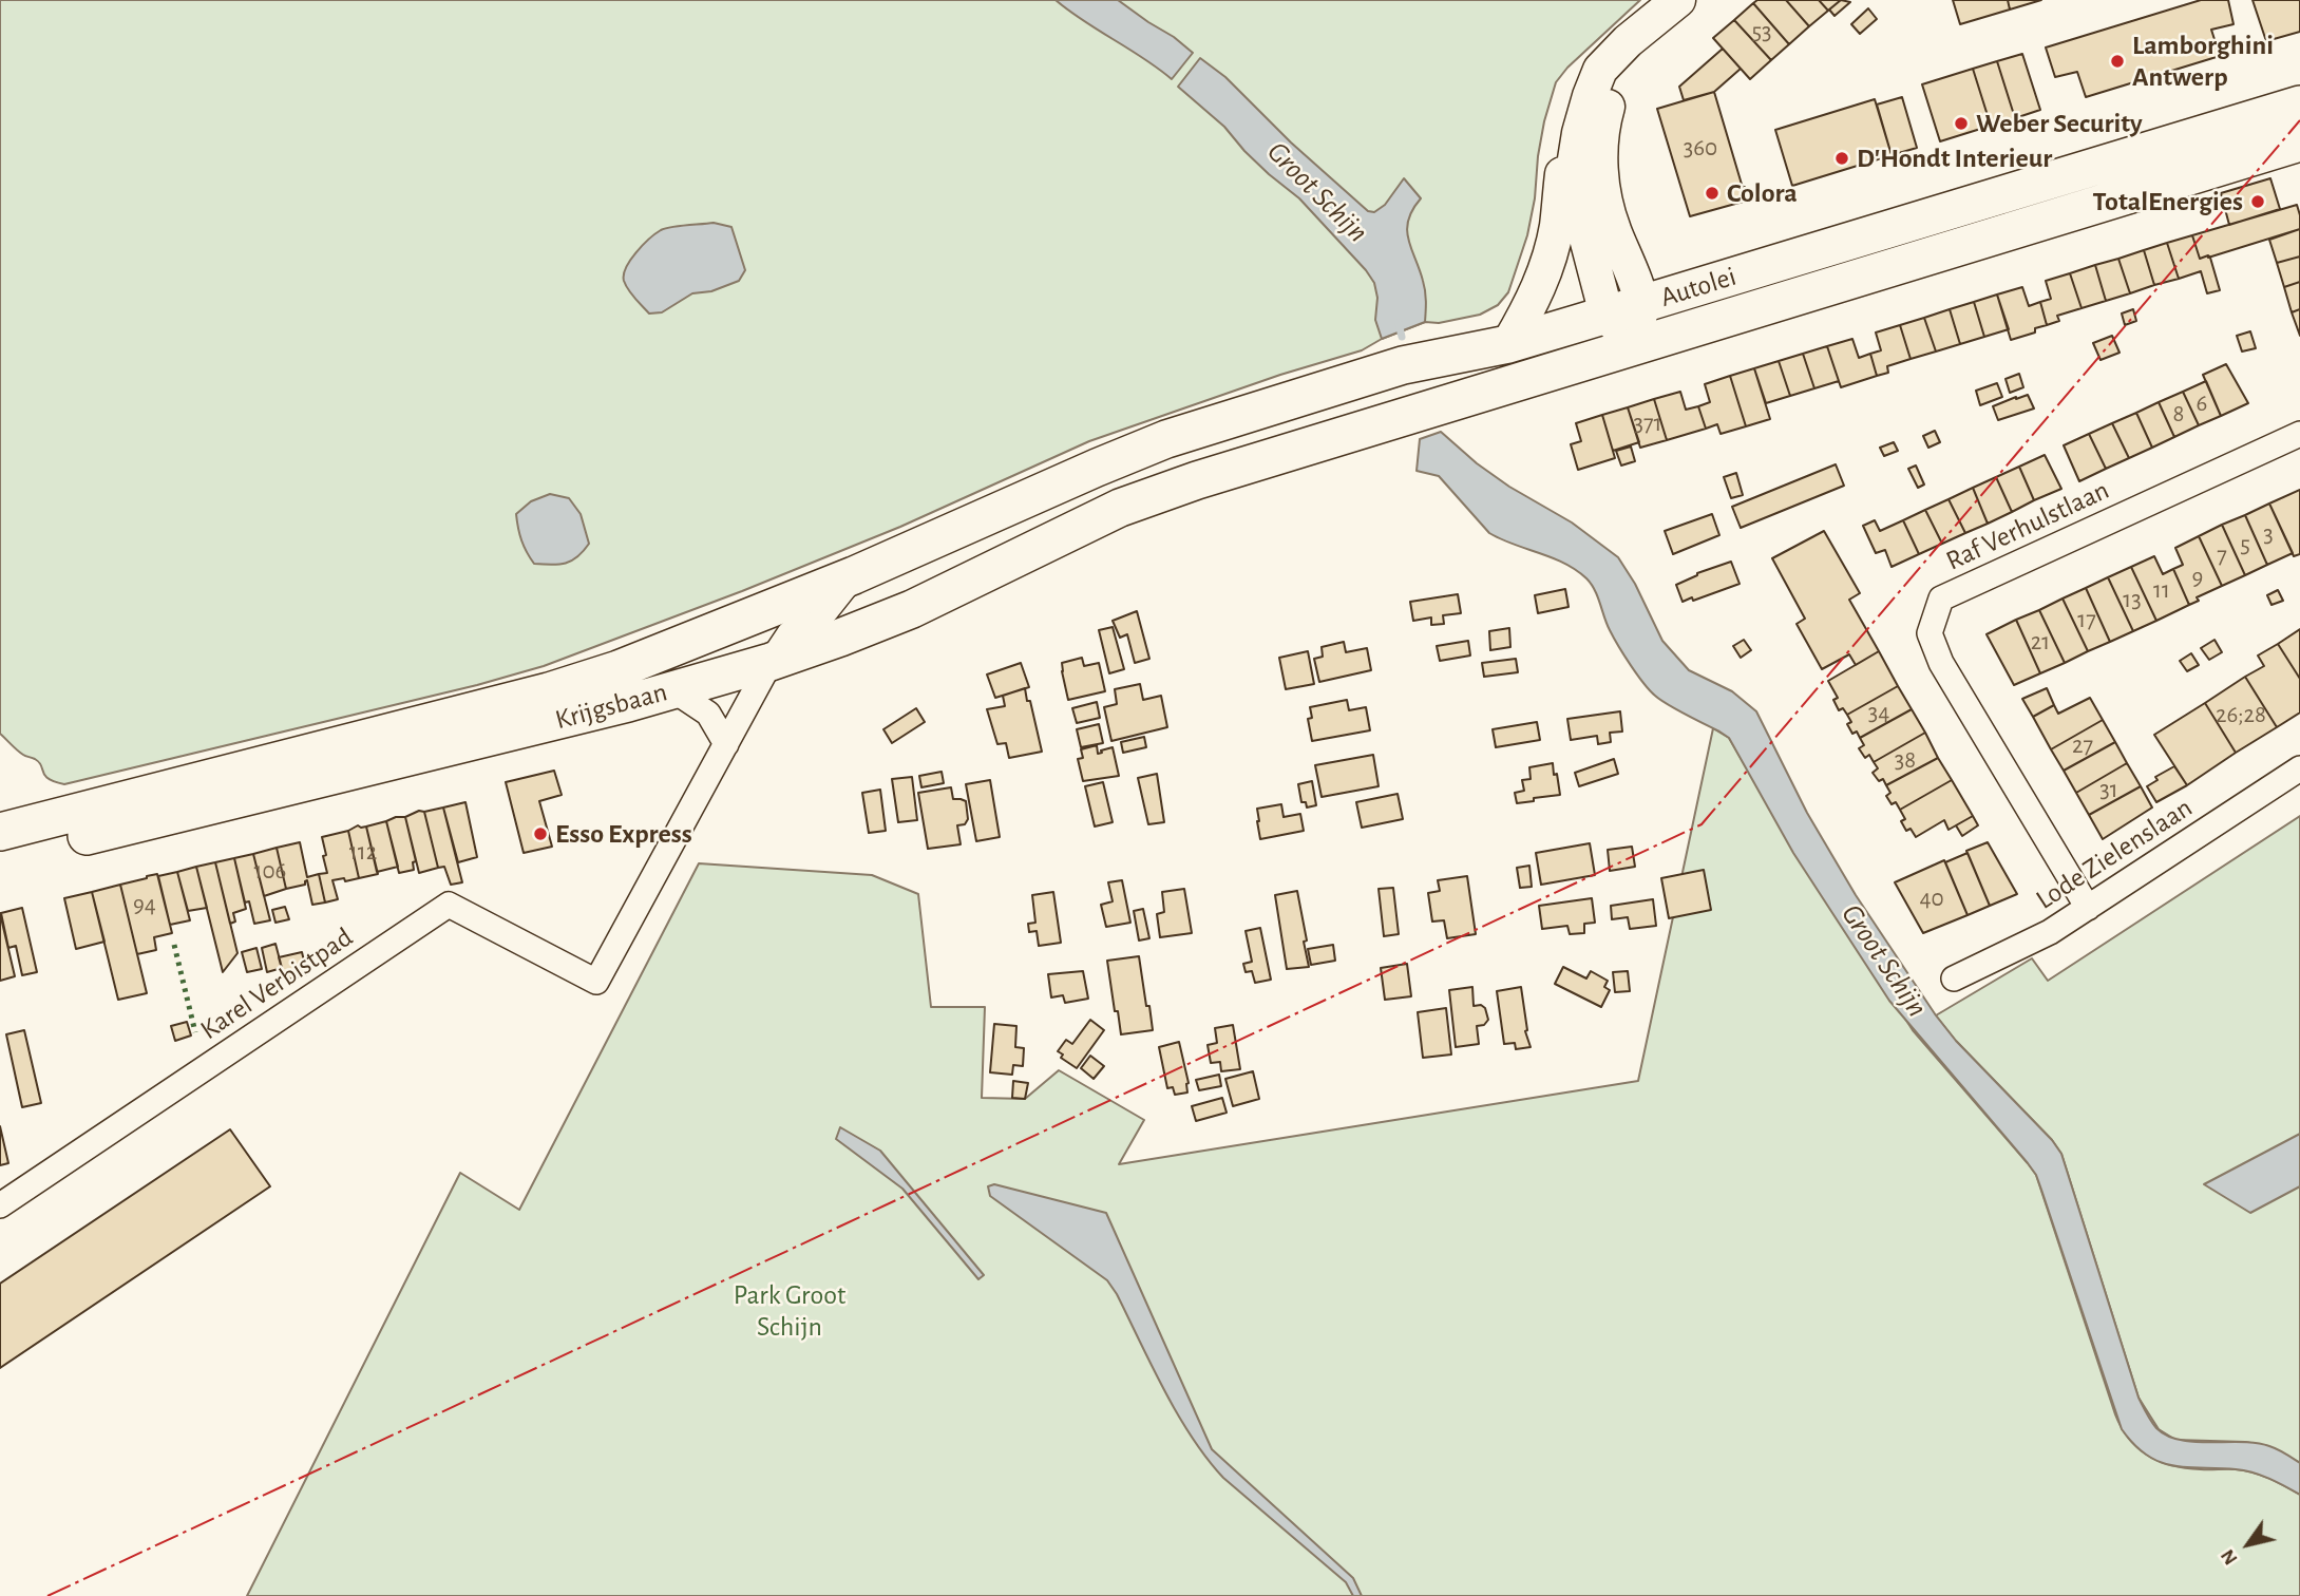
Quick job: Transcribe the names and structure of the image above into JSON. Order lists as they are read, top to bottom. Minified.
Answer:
{"streets":{"main road":["Autolei","Krijgsbaan"],"street":["Raf Verhulstlaan","Lode Zielenslaan","Karel Verbistpad"]},"crossings":[["Autolei","Krijgsbaan"],["Raf Verhulstlaan","Lode Zielenslaan"]],"water":["Groot Schijn"],"parks":["Park Groot Schijn"],"places":["Lamborghini Antwerp","Weber Security","D'Hondt Interieur","Colora","TotalEnergies","Esso Express"],"house_numbers":["53","360","6","8","371","3","5","7","9","11","13","17","21","34","26;28","27","38","31","112","106","40","94"],"north":"bottom left"}
